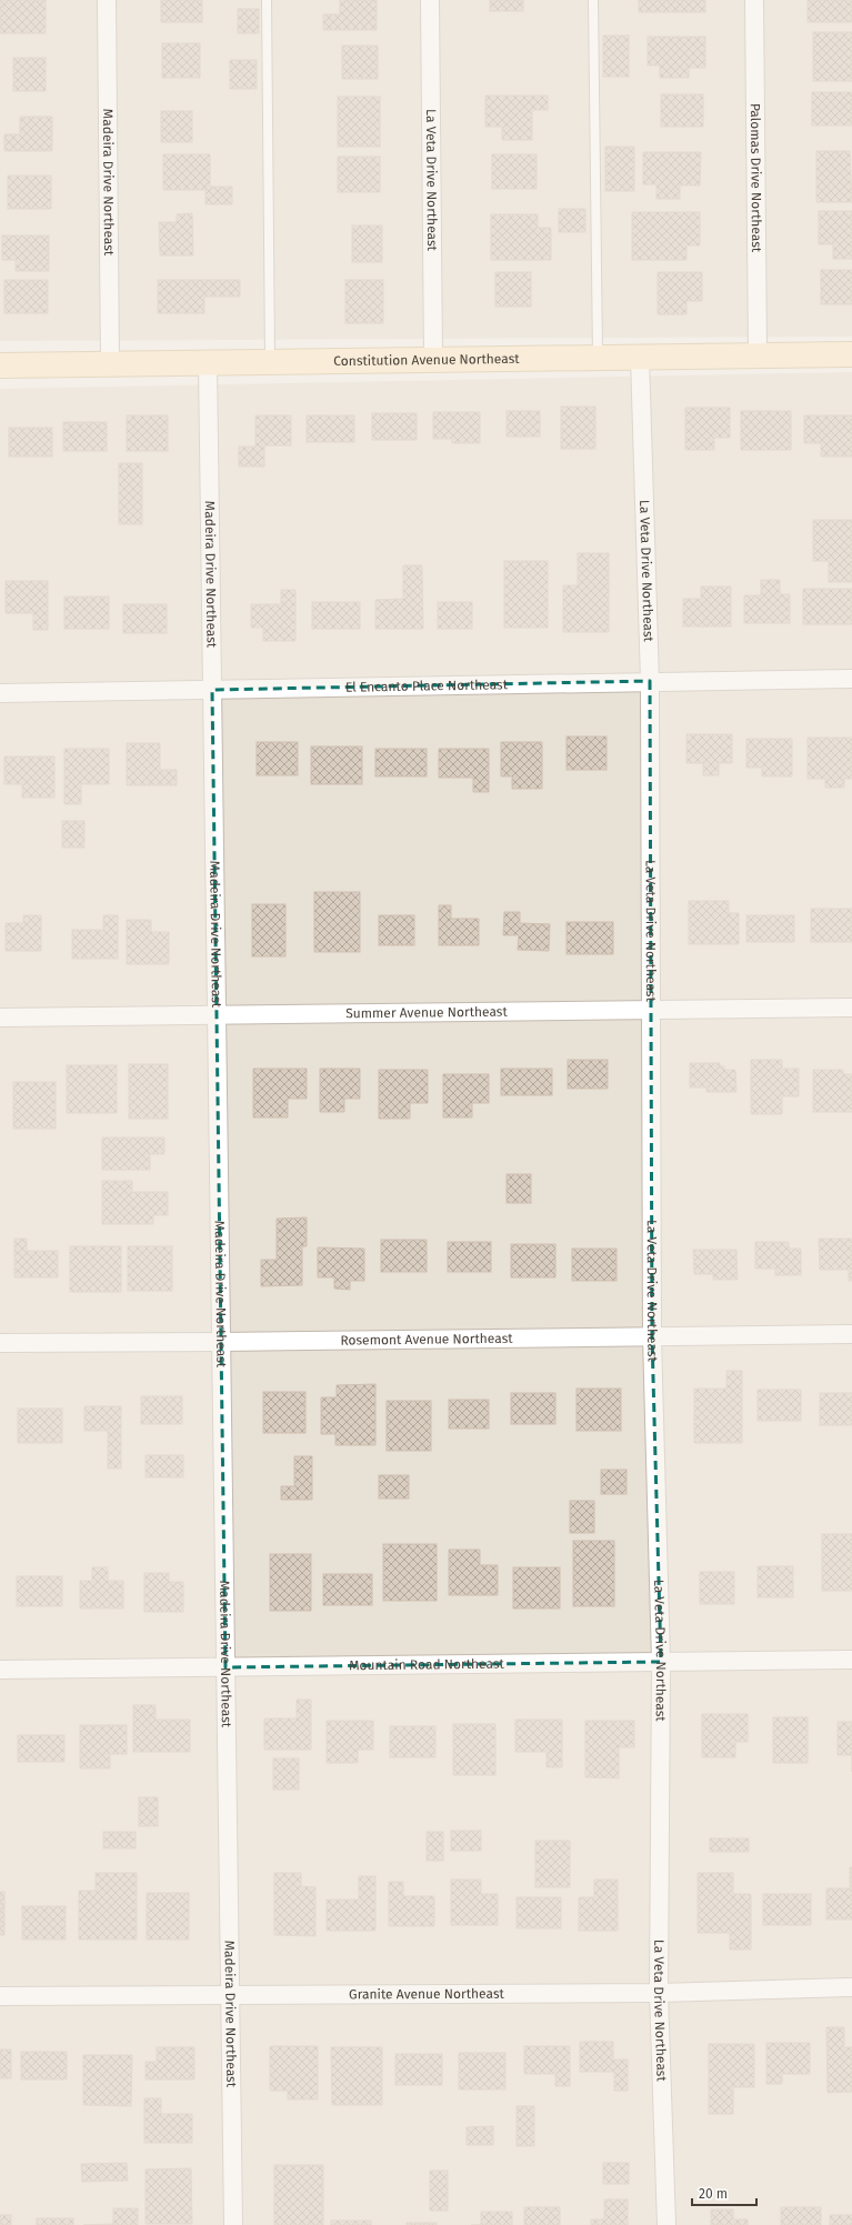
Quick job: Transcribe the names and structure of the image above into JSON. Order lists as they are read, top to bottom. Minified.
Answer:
{"streets":{"street":["Palomas Drive Northeast","La Veta Drive Northeast","Madeira Drive Northeast","Constitution Avenue Northeast","El Encanto Place Northeast","Summer Avenue Northeast","Rosemont Avenue Northeast","Mountain Road Northeast","Granite Avenue Northeast"]},"crossings":[["Palomas Drive Northeast","Constitution Avenue Northeast"],["La Veta Drive Northeast","Constitution Avenue Northeast"],["La Veta Drive Northeast","El Encanto Place Northeast"],["La Veta Drive Northeast","Summer Avenue Northeast"],["La Veta Drive Northeast","Rosemont Avenue Northeast"],["La Veta Drive Northeast","Mountain Road Northeast"],["La Veta Drive Northeast","Granite Avenue Northeast"],["Madeira Drive Northeast","Constitution Avenue Northeast"],["Madeira Drive Northeast","El Encanto Place Northeast"],["Madeira Drive Northeast","Summer Avenue Northeast"],["Madeira Drive Northeast","Rosemont Avenue Northeast"],["Madeira Drive Northeast","Mountain Road Northeast"],["Madeira Drive Northeast","Granite Avenue Northeast"]],"scale_bar":"20 m"}
